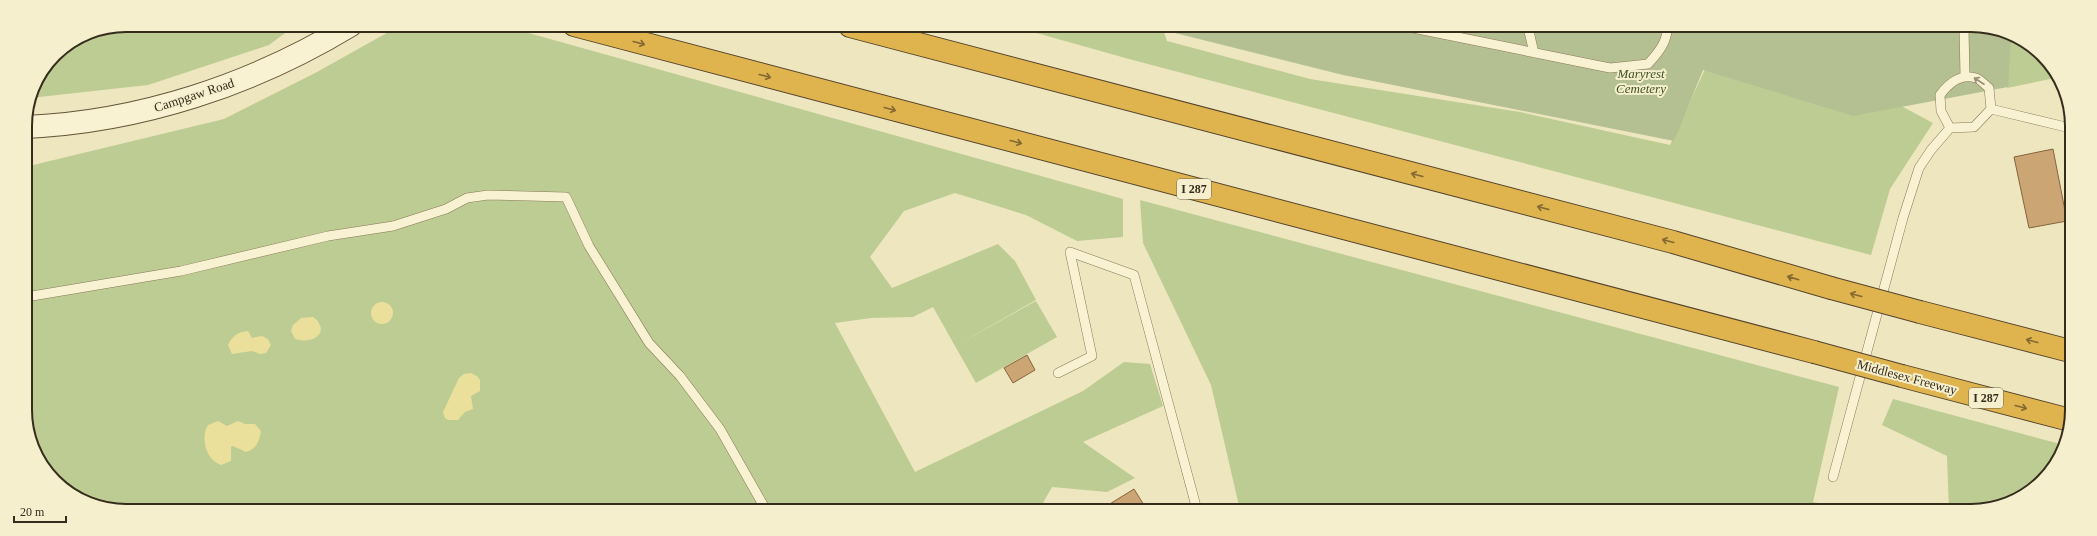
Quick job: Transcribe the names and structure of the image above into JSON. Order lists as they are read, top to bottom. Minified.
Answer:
{"streets":{"highway":["I 287","Middlesex Freeway"],"main road":["Campgaw Road"]},"parks":["Maryrest Cemetery"],"scale_bar":"20 m"}
